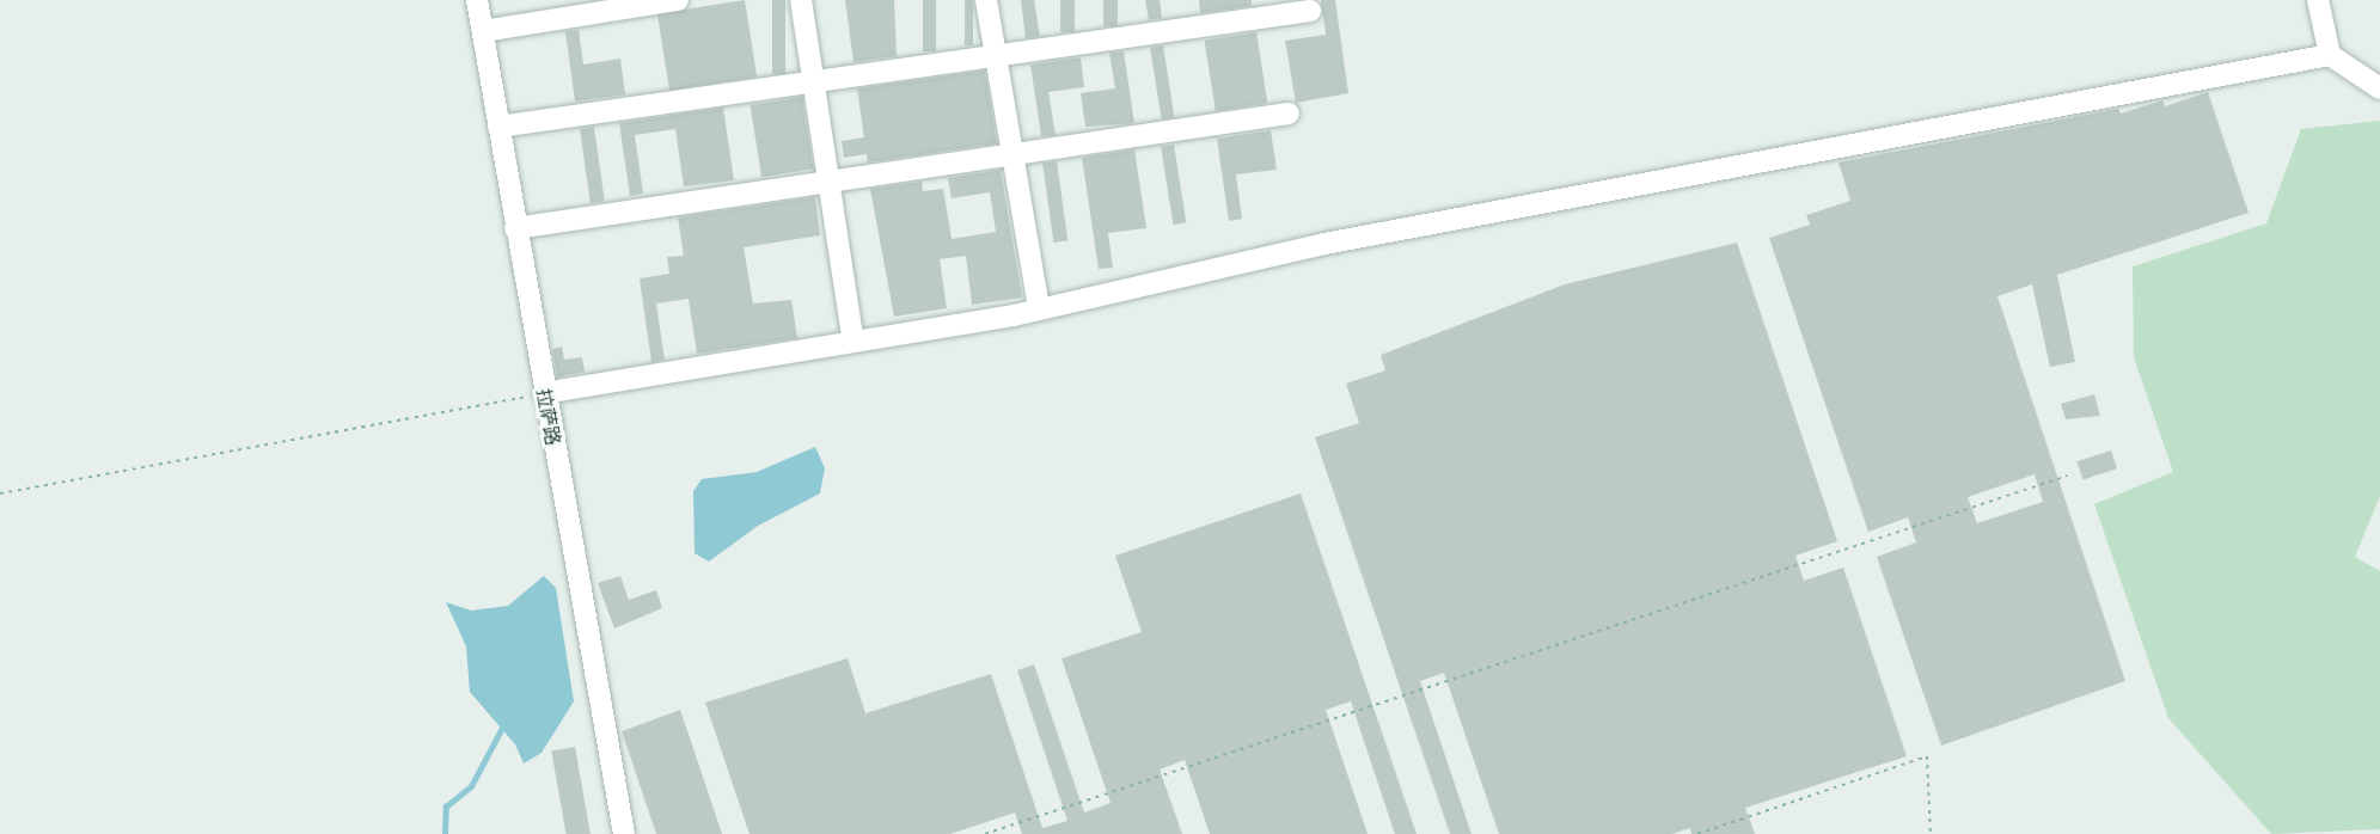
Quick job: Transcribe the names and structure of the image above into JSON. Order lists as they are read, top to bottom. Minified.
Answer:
{"streets":{"street":["拉萨路"]}}
